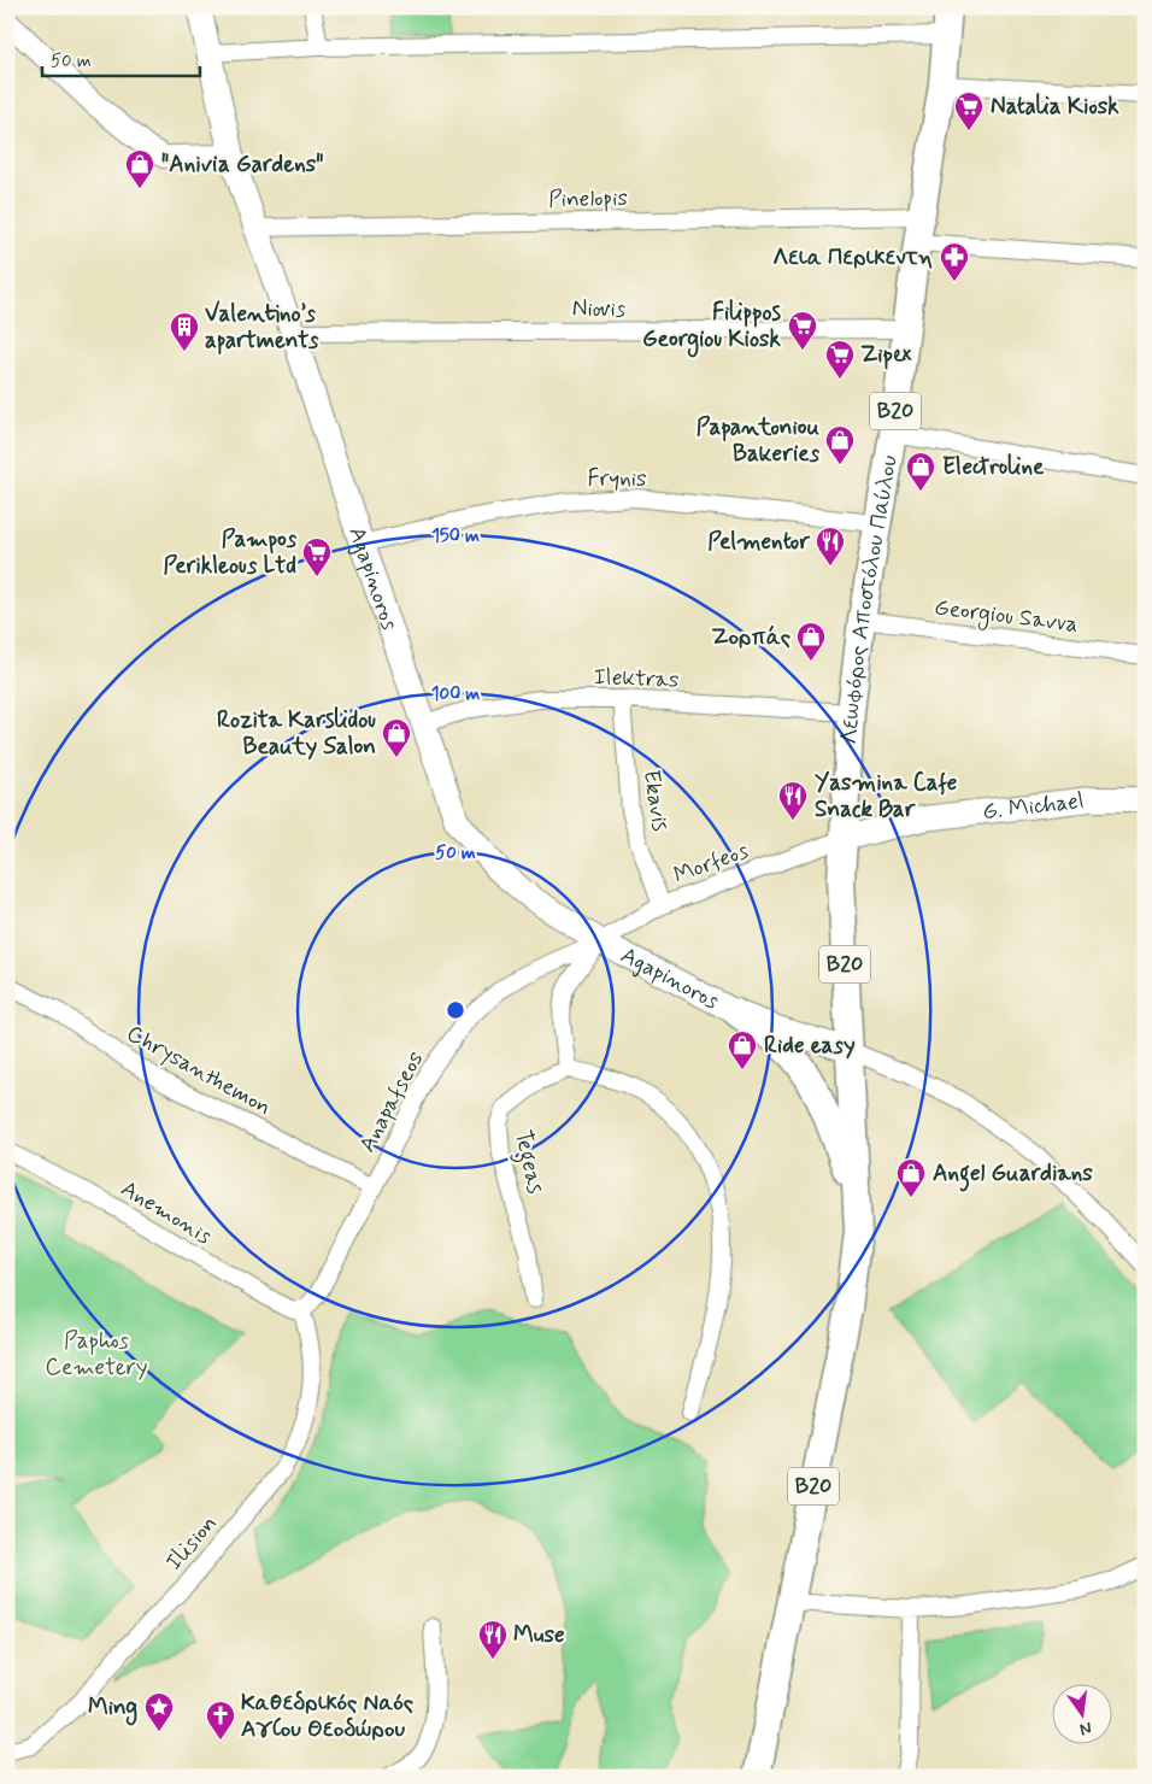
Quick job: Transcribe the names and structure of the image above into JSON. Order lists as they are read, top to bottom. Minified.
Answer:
{"streets":{"main road":["B20","Agapinoros","Λεωφόρος Αποστόλου Παύλου","G. Michael"],"street":["Pinelopis","Niovis","Frynis","Georgiou Savva","Ilektras","Ekavis","Morfeos","Chrysanthemon","Anapafseos","Tegeas","Anemonis","Ilision"]},"crossings":[["Pinelopis","Agapinoros"],["Pinelopis","Λεωφόρος Αποστόλου Παύλου"],["Niovis","Agapinoros"],["Niovis","Λεωφόρος Αποστόλου Παύλου"],["B20","Agapinoros"],["B20","Λεωφόρος Αποστόλου Παύλου"],["Frynis","Agapinoros"],["Frynis","Λεωφόρος Αποστόλου Παύλου"],["Agapinoros","Λεωφόρος Αποστόλου Παύλου"],["Agapinoros","Ilektras"],["Agapinoros","Morfeos"],["Agapinoros","Anapafseos"],["Λεωφόρος Αποστόλου Παύλου","Georgiou Savva"],["Λεωφόρος Αποστόλου Παύλου","Ilektras"],["Λεωφόρος Αποστόλου Παύλου","G. Michael"],["Λεωφόρος Αποστόλου Παύλου","Morfeos"],["Ilektras","Ekavis"],["Ekavis","Morfeos"],["G. Michael","Morfeos"],["Morfeos","Anapafseos"],["Chrysanthemon","Anapafseos"],["Anapafseos","Anemonis"],["Anapafseos","Ilision"],["Anemonis","Ilision"]],"parks":["Paphos Cemetery"],"places":{"supermarket":["Natalia Kiosk","Filippos Georgiou Kiosk","Zipex","Pampos Perikleous Ltd"],"shop":["\"Anivia Gardens\"","Papantoniou Bakeries","Electroline","Ζορπάς","Rozita Karslidou Beauty Salon","Ride easy","Angel Guardians"],"pharmacy":["Λεια Περικεντη"],"building":["Valentino’s apartments"],"restaurant":["Pelmentor","Yasmina Cafe Snack Bar","Muse"],"place":["Ming"],"church":["Καθεδρικός Ναός Αγίου Θεοδώρου"]},"scale_bar":"50 m","north":"bottom","rings":["150 m","100 m","50 m"]}
